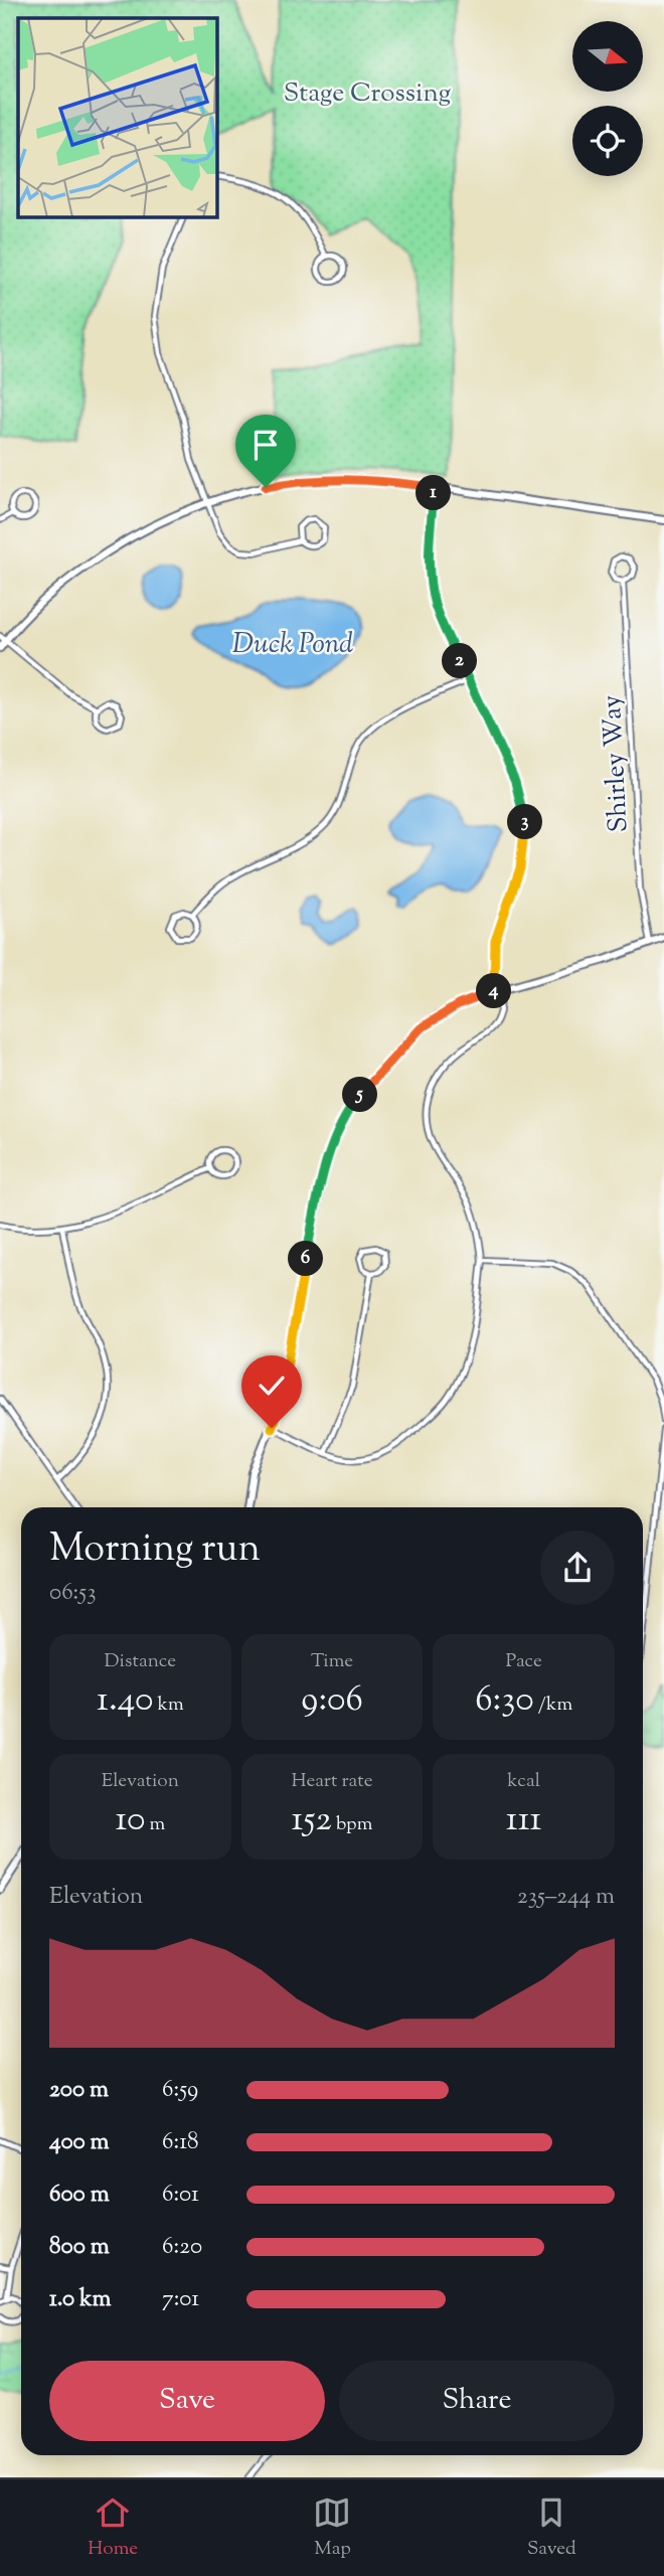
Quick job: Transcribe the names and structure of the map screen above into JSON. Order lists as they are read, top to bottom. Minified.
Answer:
{"streets":{"street":["Shirley Way"]},"water":["Duck Pond"],"parks":["Stage Crossing"],"north":"right","page":{"pins":["1","2","3","4","5","6"],"heading":["Morning run","06:53"],"stats":[["Distance","1.40 km"],["Time","9:06"],["Pace","6:30 /km"],["Elevation","10 m"],["Heart rate","152 bpm"],["kcal","111"]],"chart":["Elevation","235–244 m"],"list":[{"name":"200 m","note":"6:59"},{"name":"400 m","note":"6:18"},{"name":"600 m","note":"6:01"},{"name":"800 m","note":"6:20"},{"name":"1.0 km","note":"7:01"}],"buttons":["Save","Share"],"tabs":["Home","Map","Saved"]}}
